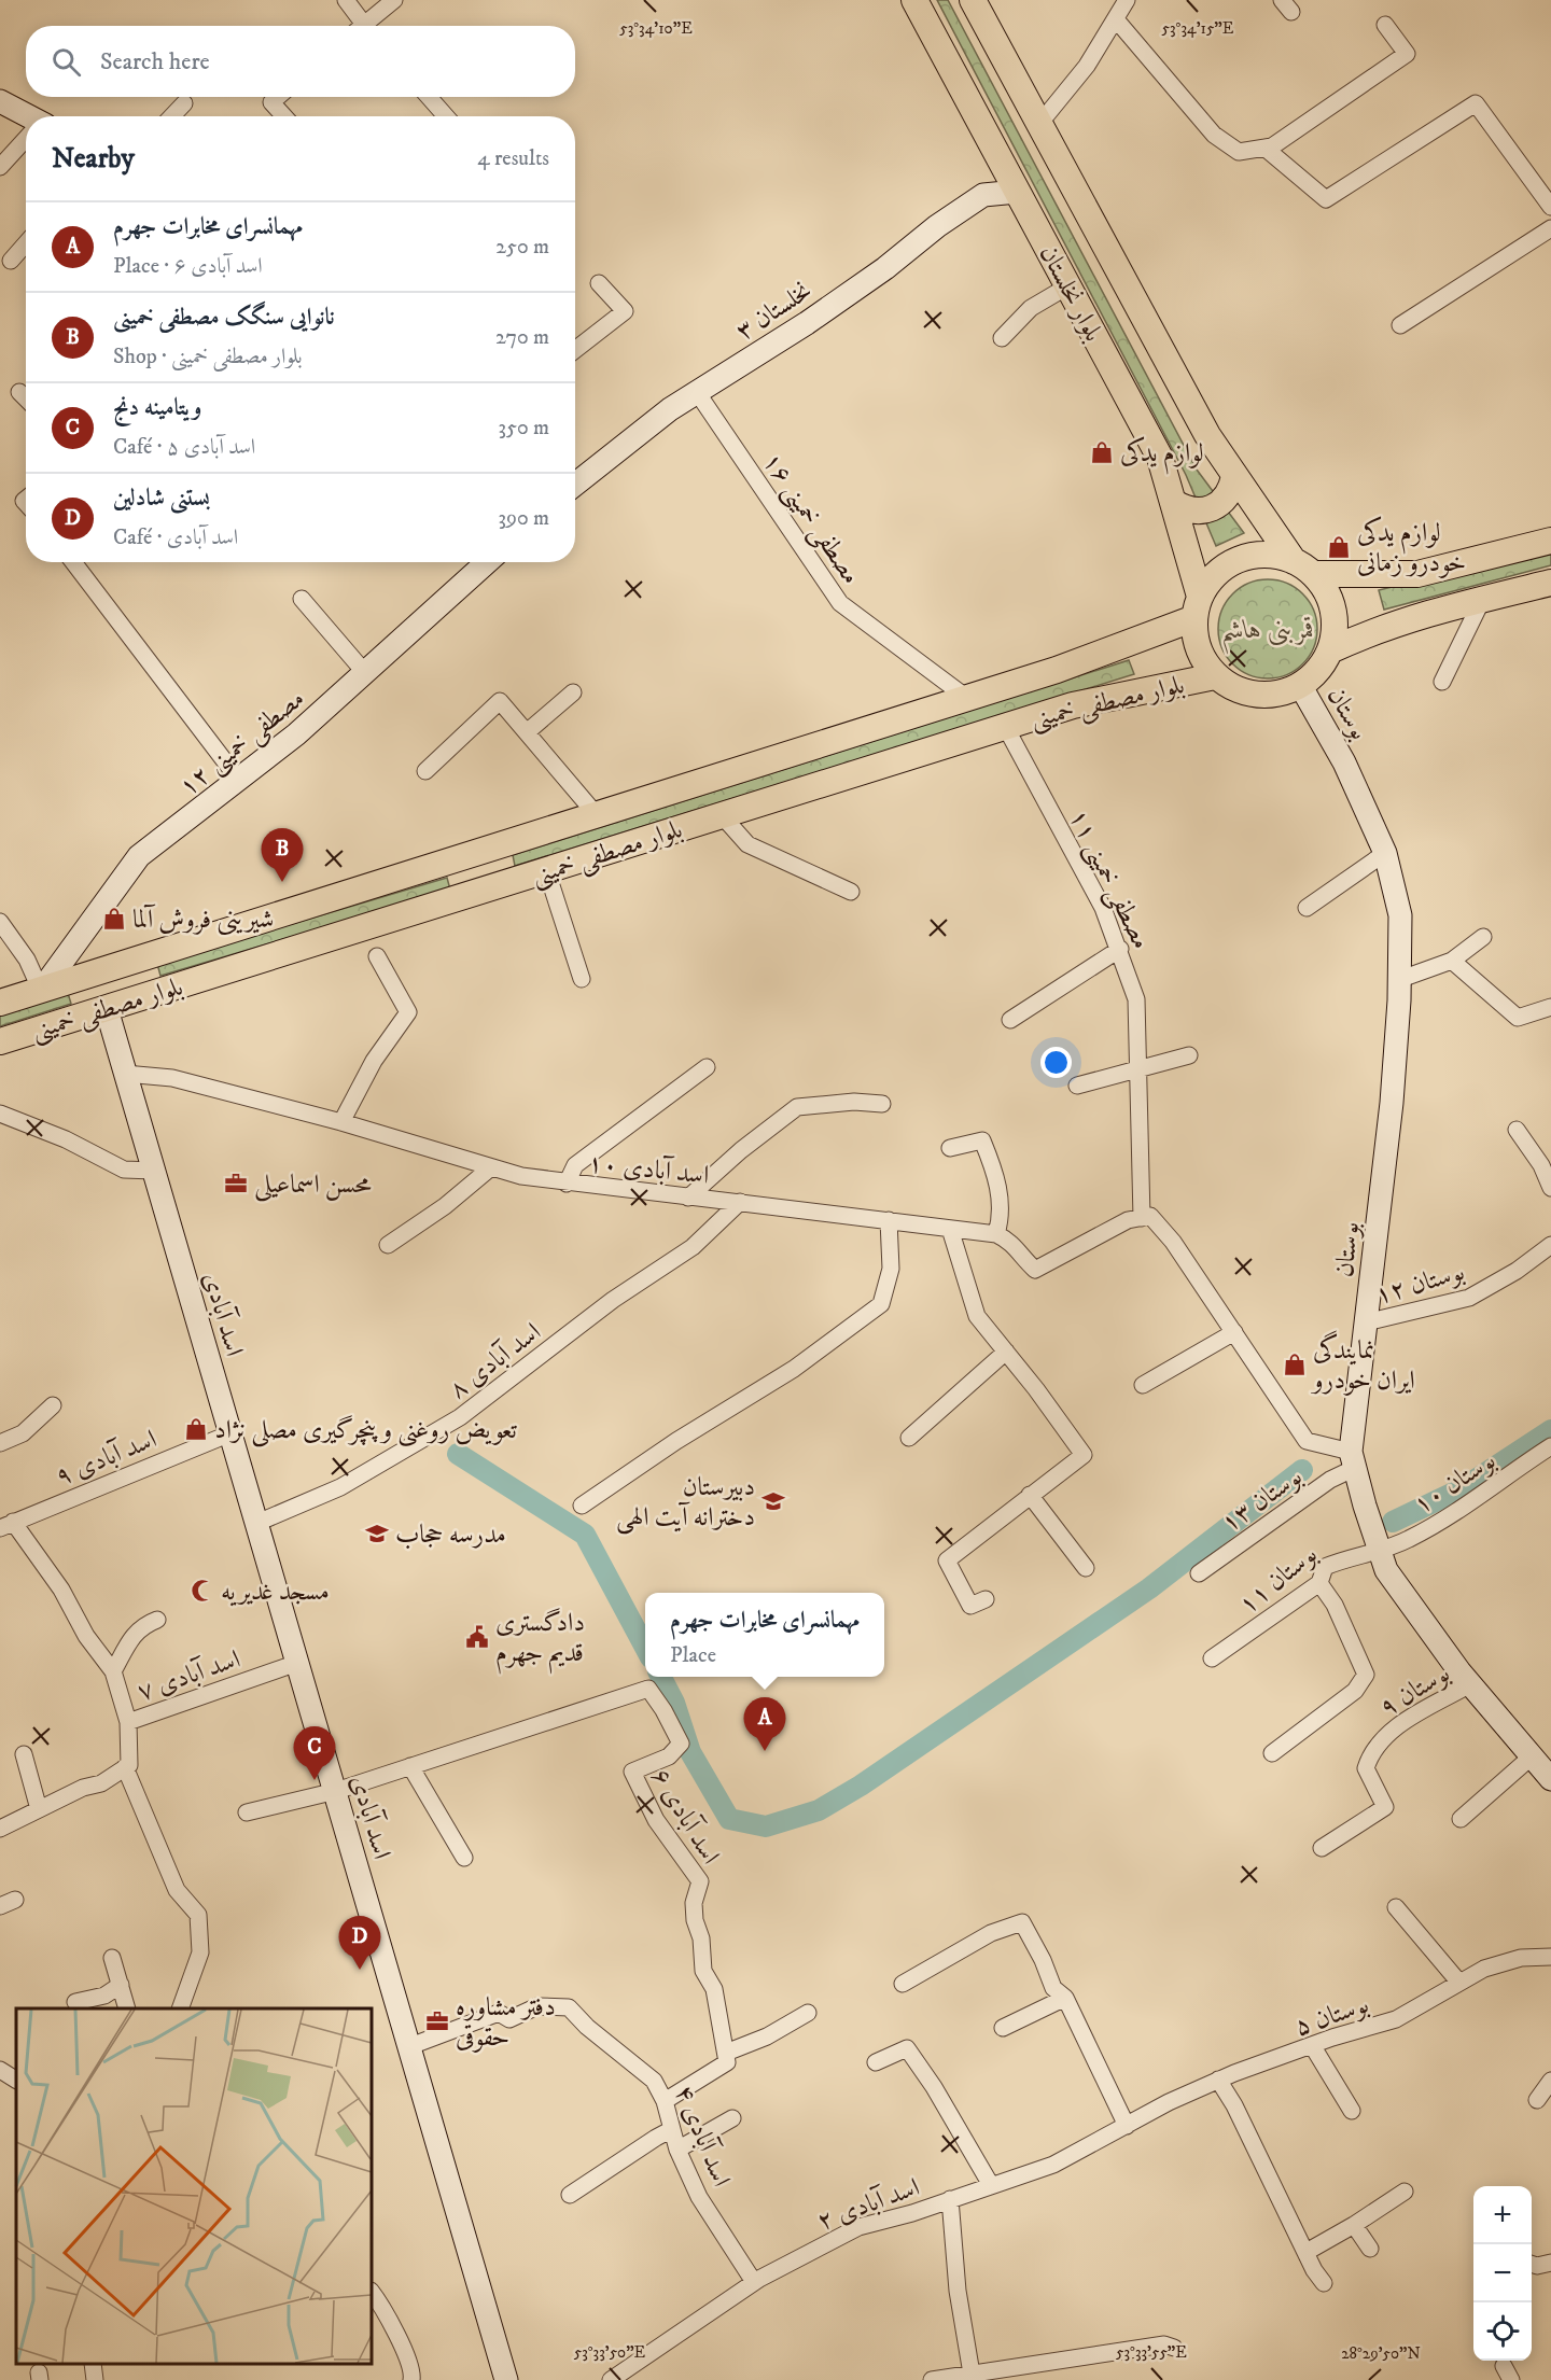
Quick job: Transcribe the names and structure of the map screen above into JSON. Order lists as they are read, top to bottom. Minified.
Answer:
{"streets":{"main road":["بلوار نخلستان","نخلستان ۳","بلوار مصطفی خمینی","بوستان","مصطفی خمینی ۱۲","اسد آبادی"],"street":["مصطفی خمینی ۱۶","مصطفی خمینی ۱۱","اسد آبادی ۱۰","۱۲ بوستان","اسد آبادی ۸","اسد آبادی ۹","بوستان ۱۰","بوستان ۱۳","بوستان ۱۱","اسد آبادی ۷","بوستان ۹","اسد آبادی ۶","بوستان ۵","اسد آبادی ۴","اسد آبادی ۲"]},"crossings":[["بلوار نخلستان","نخلستان ۳"],["بلوار نخلستان","بلوار مصطفی خمینی"],["بلوار نخلستان","بوستان"],["نخلستان ۳","مصطفی خمینی ۱۶"],["مصطفی خمینی ۱۶","بلوار مصطفی خمینی"],["بلوار مصطفی خمینی","بوستان"],["بلوار مصطفی خمینی","مصطفی خمینی ۱۲"],["بلوار مصطفی خمینی","مصطفی خمینی ۱۱"],["بلوار مصطفی خمینی","اسد آبادی"],["بوستان","۱۲ بوستان"],["بوستان","بوستان ۱۰"],["بوستان","بوستان ۱۳"],["بوستان","بوستان ۱۱"],["بوستان","بوستان ۹"],["اسد آبادی ۱۰","اسد آبادی"],["اسد آبادی ۱۰","اسد آبادی ۸"],["اسد آبادی","اسد آبادی ۸"],["اسد آبادی","اسد آبادی ۹"],["اسد آبادی","اسد آبادی ۷"],["اسد آبادی","اسد آبادی ۶"],["اسد آبادی","اسد آبادی ۴"],["بوستان ۱۰","بوستان ۱۱"],["بوستان ۵","اسد آبادی ۲"],["اسد آبادی ۴","اسد آبادی ۲"]],"parks":["قمربنی هاشم"],"places":{"shop":["لوازم یدکی","لوازم یدکی خودرو زمانی","شیرینی فروش آلما","نمایندگی ایران خودرو","تعویض روغنی و پنچرگیری مصلی نژاد"],"office":["محسن اسماعیلی","دفتر مشاوره حقوقی"],"school or university":["دبیرستان دخترانه آیت الهی","مدرسه حجاب"],"mosque":["مسجد غدیریه"],"public building":["دادگستری قدیم جهرم"]},"page":{"search":"Search here","heading":["Nearby","4 results"],"list":[{"mark":"A","name":"مهمانسرای مخابرات جهرم","note":"Place · اسد آبادی ۶","value":"250 m"},{"mark":"B","name":"نانوایی سنگک مصطفی خمینی","note":"Shop · بلوار مصطفی خمینی","value":"270 m"},{"mark":"C","name":"ویتامینه دنج","note":"Café · اسد آبادی ۵","value":"350 m"},{"mark":"D","name":"بستنی شادلین","note":"Café · اسد آبادی","value":"390 m"}],"pins":["B","A","C","D"],"popup":["مهمانسرای مخابرات جهرم","Place"],"map_buttons":["+","−"]},"coordinates":["53°34'10\"E","53°34'15\"E","53°33'50\"E","53°33'55\"E","28°29'50\"N"]}
